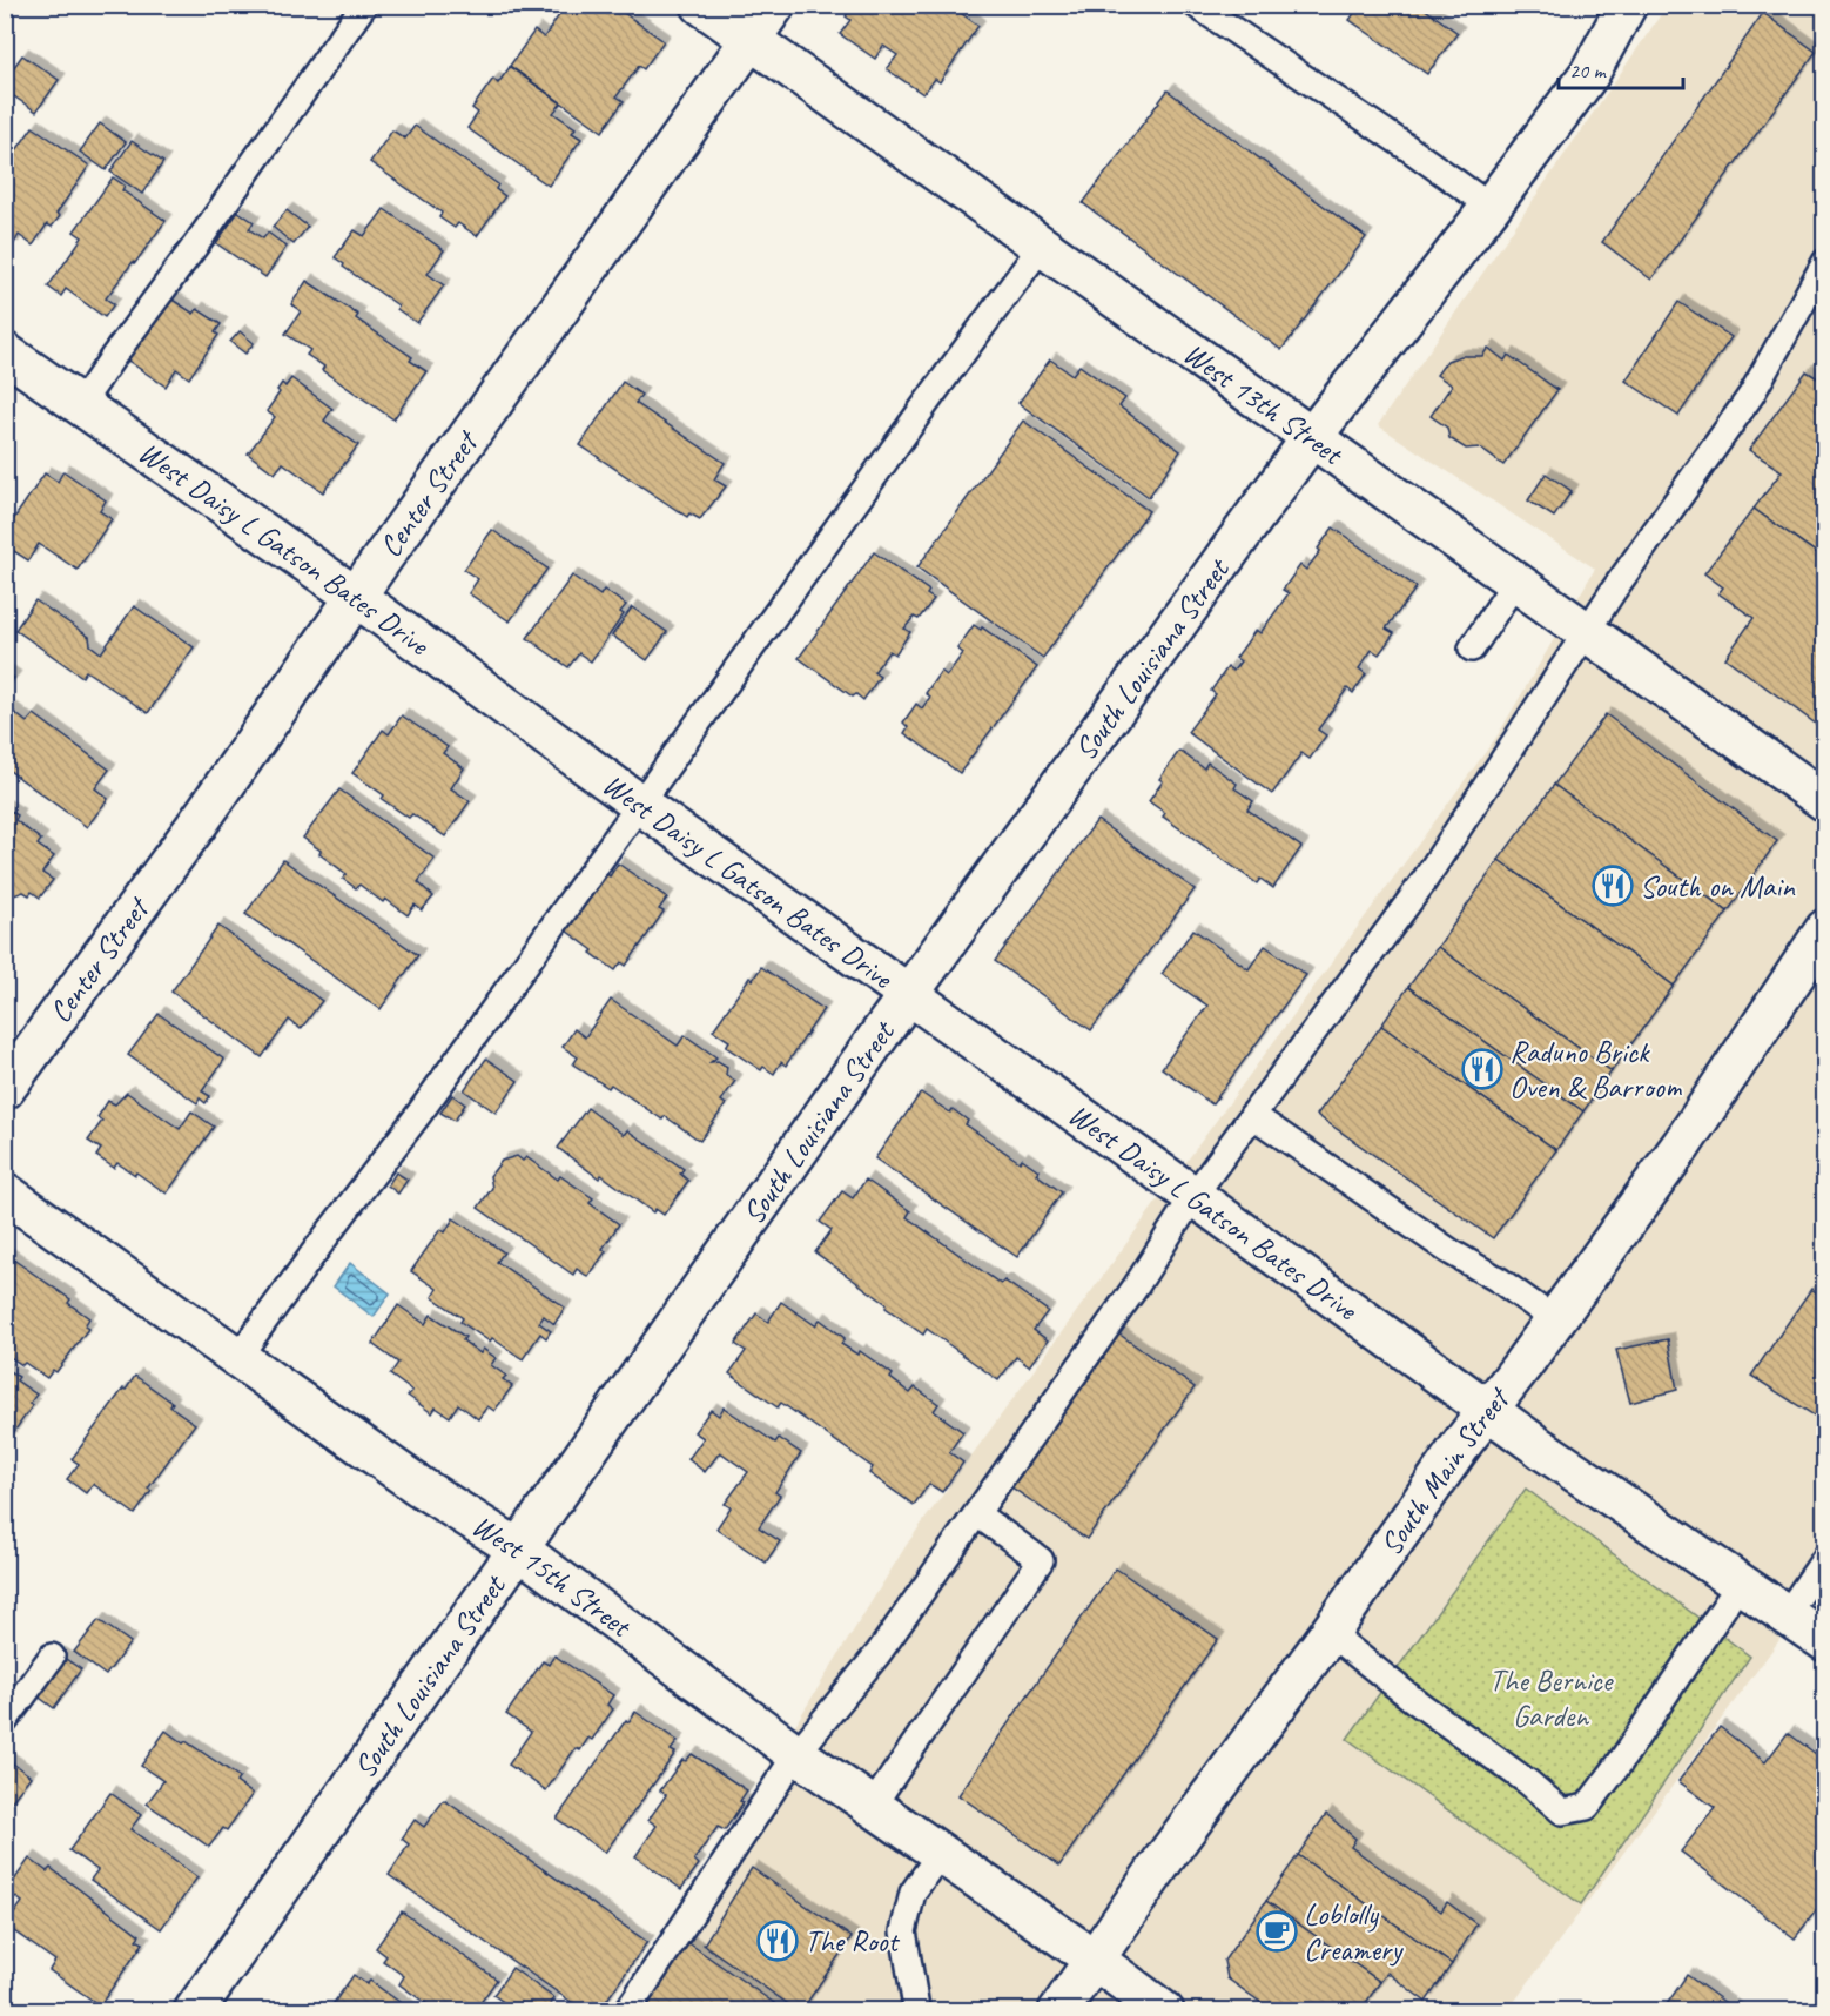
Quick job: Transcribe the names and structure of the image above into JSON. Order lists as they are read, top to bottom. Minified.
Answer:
{"streets":{"street":["West 13th Street","Center Street","West Daisy L Gatson Bates Drive","South Louisiana Street","South Main Street","West 15th Street"]},"crossings":[["West 13th Street","Center Street"],["West 13th Street","South Louisiana Street"],["Center Street","West Daisy L Gatson Bates Drive"],["West Daisy L Gatson Bates Drive","South Louisiana Street"],["West Daisy L Gatson Bates Drive","South Main Street"],["South Louisiana Street","West 15th Street"],["South Main Street","West 15th Street"]],"parks":["The Bernice Garden"],"places":{"restaurant":["South on Main","Raduno Brick Oven & Barroom","The Root"],"cafe":["Loblolly Creamery"]},"scale_bar":"20 m"}
